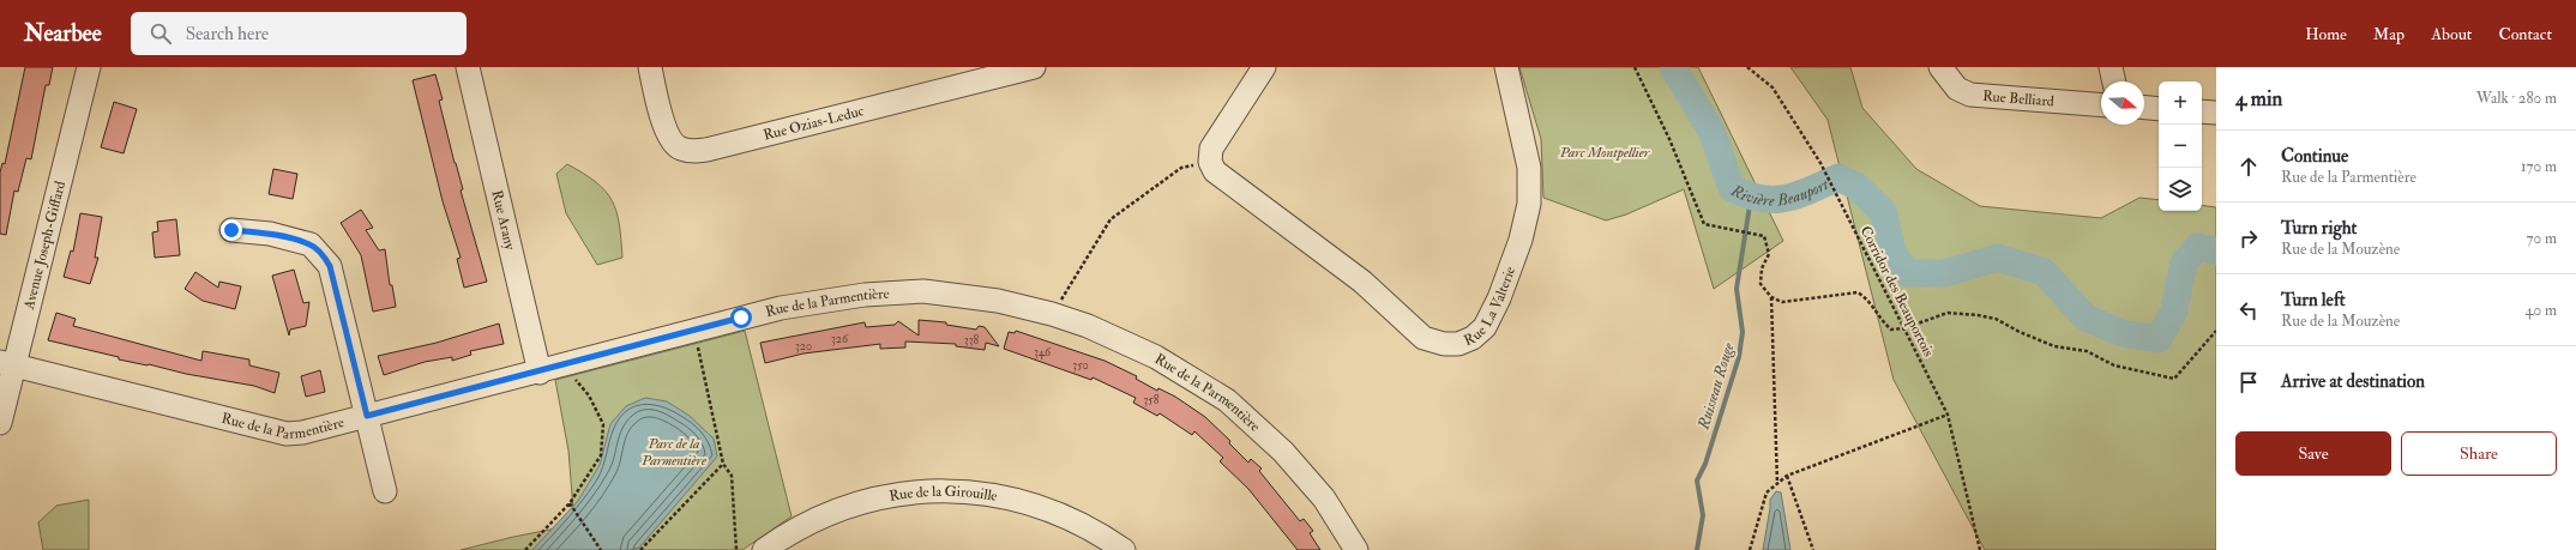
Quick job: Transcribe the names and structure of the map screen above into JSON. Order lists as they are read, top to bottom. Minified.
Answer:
{"streets":{"street":["Rue Belliard","Rue Ozias-Leduc","Rue Arany","Avenue Joseph-Giffard","Rue La Valterie","Rue de la Parmentière","Rue de la Girouille"],"path":["Corridor des Beauportois"]},"crossings":[["Rue Arany","Rue de la Parmentière"],["Avenue Joseph-Giffard","Rue de la Parmentière"]],"water":["Rivière Beauport","Ruisseau Rouge"],"parks":["Parc Montpellier","Parc de la Parmentière"],"house_numbers":["326","338","320","346","350","358"],"north":"right","page":{"header":"Nearbee","search":"Search here","nav":["Home","Map","About","Contact"],"heading":["4 min","Walk · 280 m"],"map_buttons":["+","−"],"list":[["Continue","Rue de la Parmentière","170 m"],["Turn right","Rue de la Mouzène","70 m"],["Turn left","Rue de la Mouzène","40 m"],"Arrive at destination"],"buttons":["Save","Share"]}}
